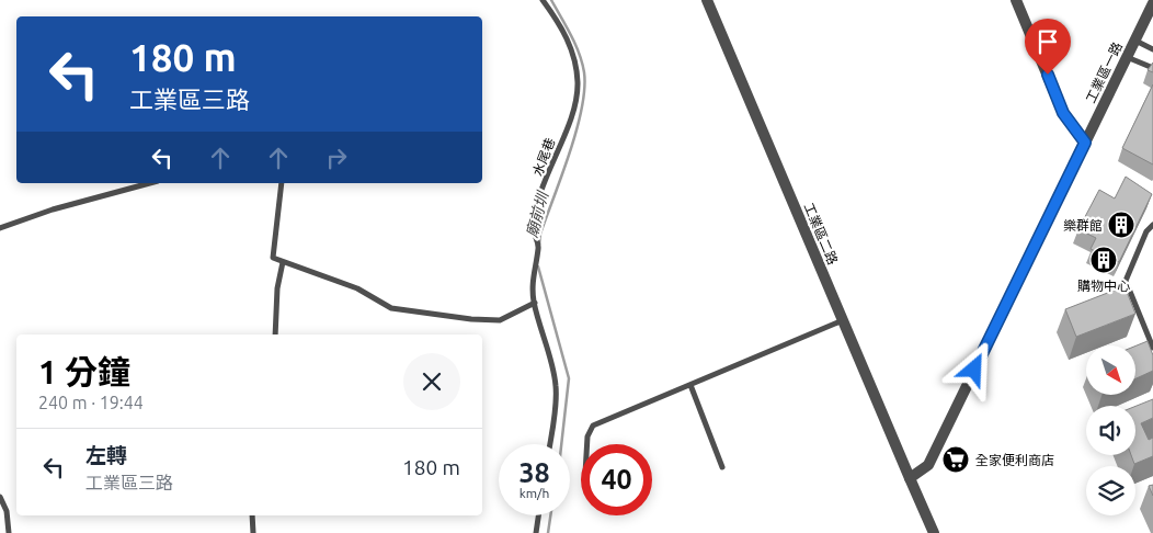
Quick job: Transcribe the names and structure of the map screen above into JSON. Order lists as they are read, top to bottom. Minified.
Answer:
{"streets":{"street":["工業區一路","工業區二路"],"lane":["水尾巷"]},"crossings":[["工業區一路","工業區二路"]],"water":["廟前圳"],"places":{"building":["樂群館","購物中心"],"supermarket":["全家便利商店"]},"north":"bottom right","page":{"turn":["180 m","工業區三路"],"heading":["1 分鐘","240 m · 19:44"],"list":[{"name":"左轉","note":"工業區三路","value":"180 m"}],"speed":"38 km/h","limit":"40"}}
